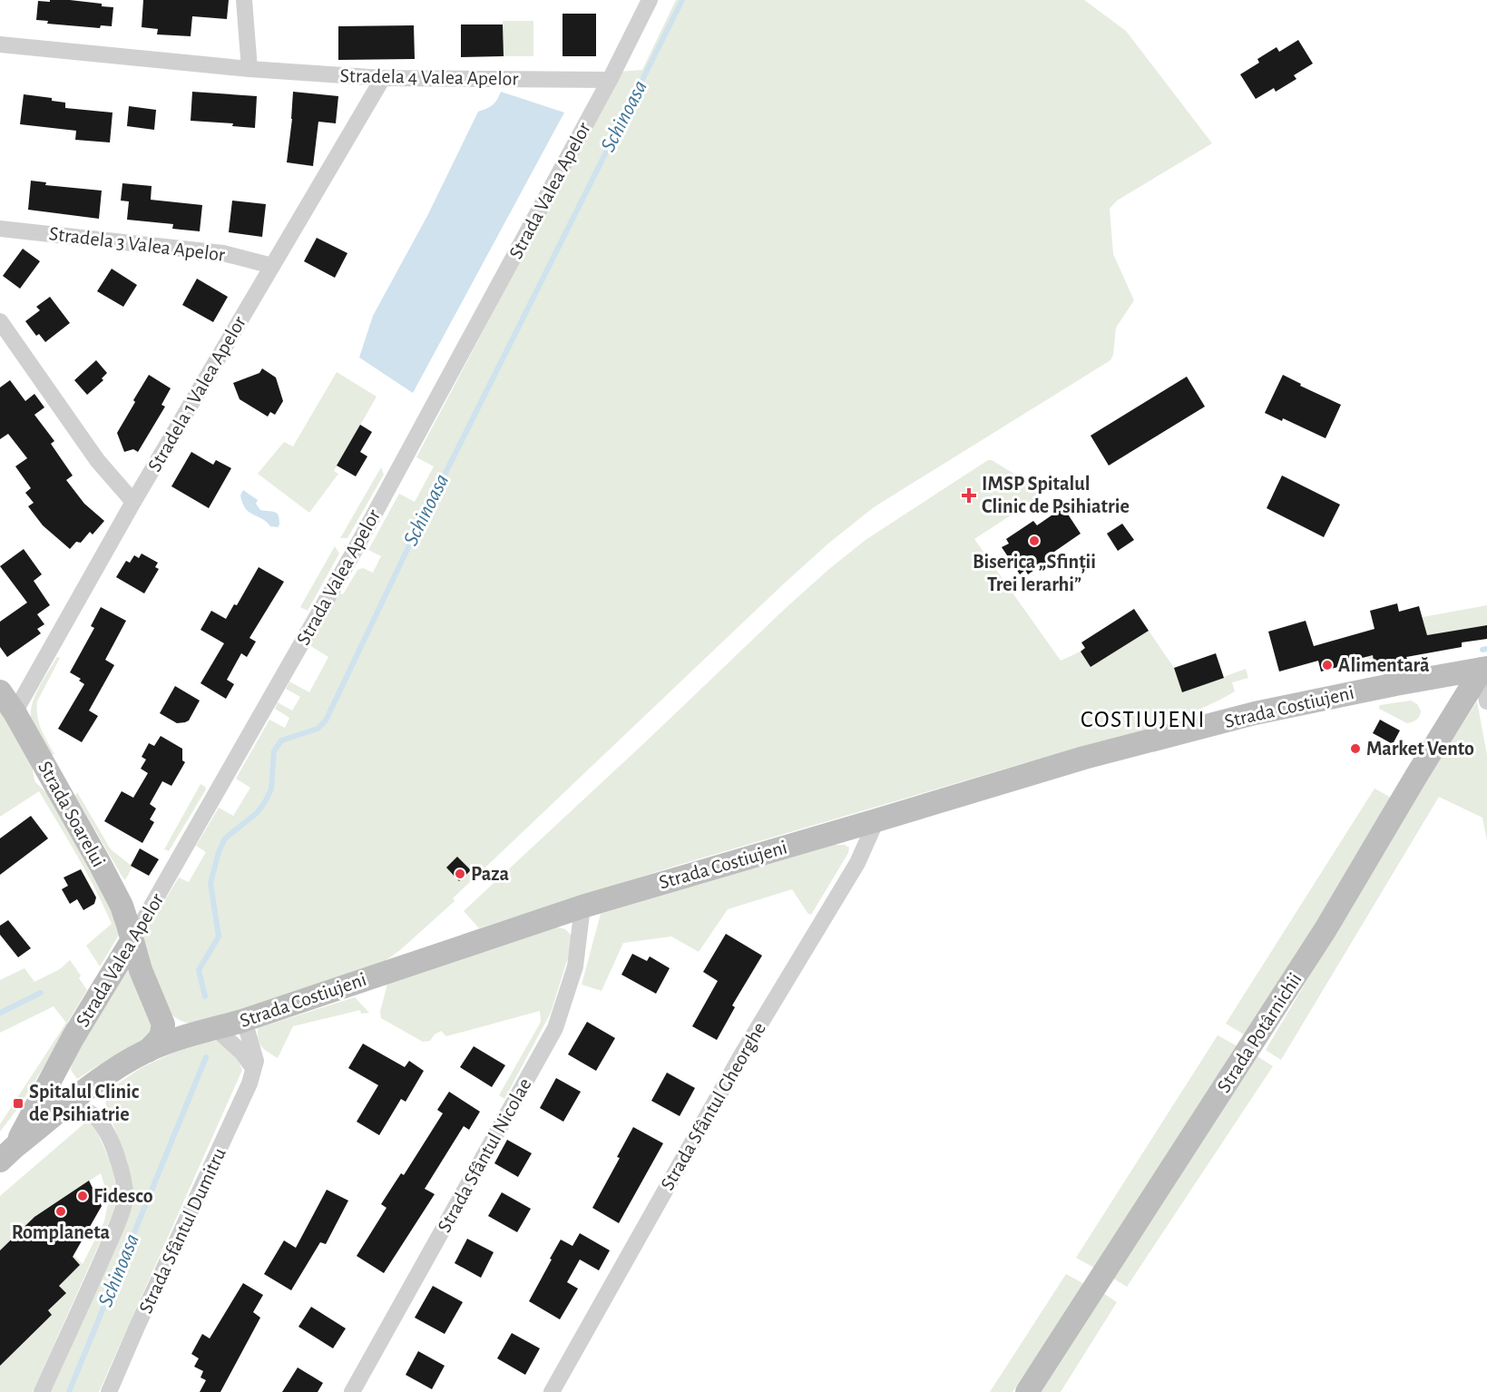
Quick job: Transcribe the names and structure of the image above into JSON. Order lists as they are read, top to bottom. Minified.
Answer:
{"streets":{"street":["Stradela 4 Valea Apelor","Strada Valea Apelor","Stradela 3 Valea Apelor","Stradela 1 Valea Apelor","Strada Costiujeni","Strada Soarelui","Strada Potârnichii","Strada Sfântul Gheorghe","Strada Sfântul Nicolae","Strada Sfântul Dumitru"]},"crossings":[["Stradela 4 Valea Apelor","Strada Valea Apelor"],["Stradela 4 Valea Apelor","Stradela 1 Valea Apelor"],["Strada Valea Apelor","Strada Costiujeni"],["Strada Valea Apelor","Strada Soarelui"],["Stradela 3 Valea Apelor","Stradela 1 Valea Apelor"],["Stradela 1 Valea Apelor","Strada Soarelui"],["Strada Costiujeni","Strada Potârnichii"],["Strada Costiujeni","Strada Sfântul Gheorghe"],["Strada Costiujeni","Strada Sfântul Nicolae"],["Strada Costiujeni","Strada Sfântul Dumitru"]],"districts":["COSTIUJENI"],"water":["Schinoasa"],"places":{"health":["IMSP Spitalul Clinic de Psihiatrie"],"other":["Biserica „Sfinții Trei Ierarhi”","Alimentară","Market Vento","Paza","Fidesco","Romplaneta"],"transit":["Spitalul Clinic de Psihiatrie"]}}
